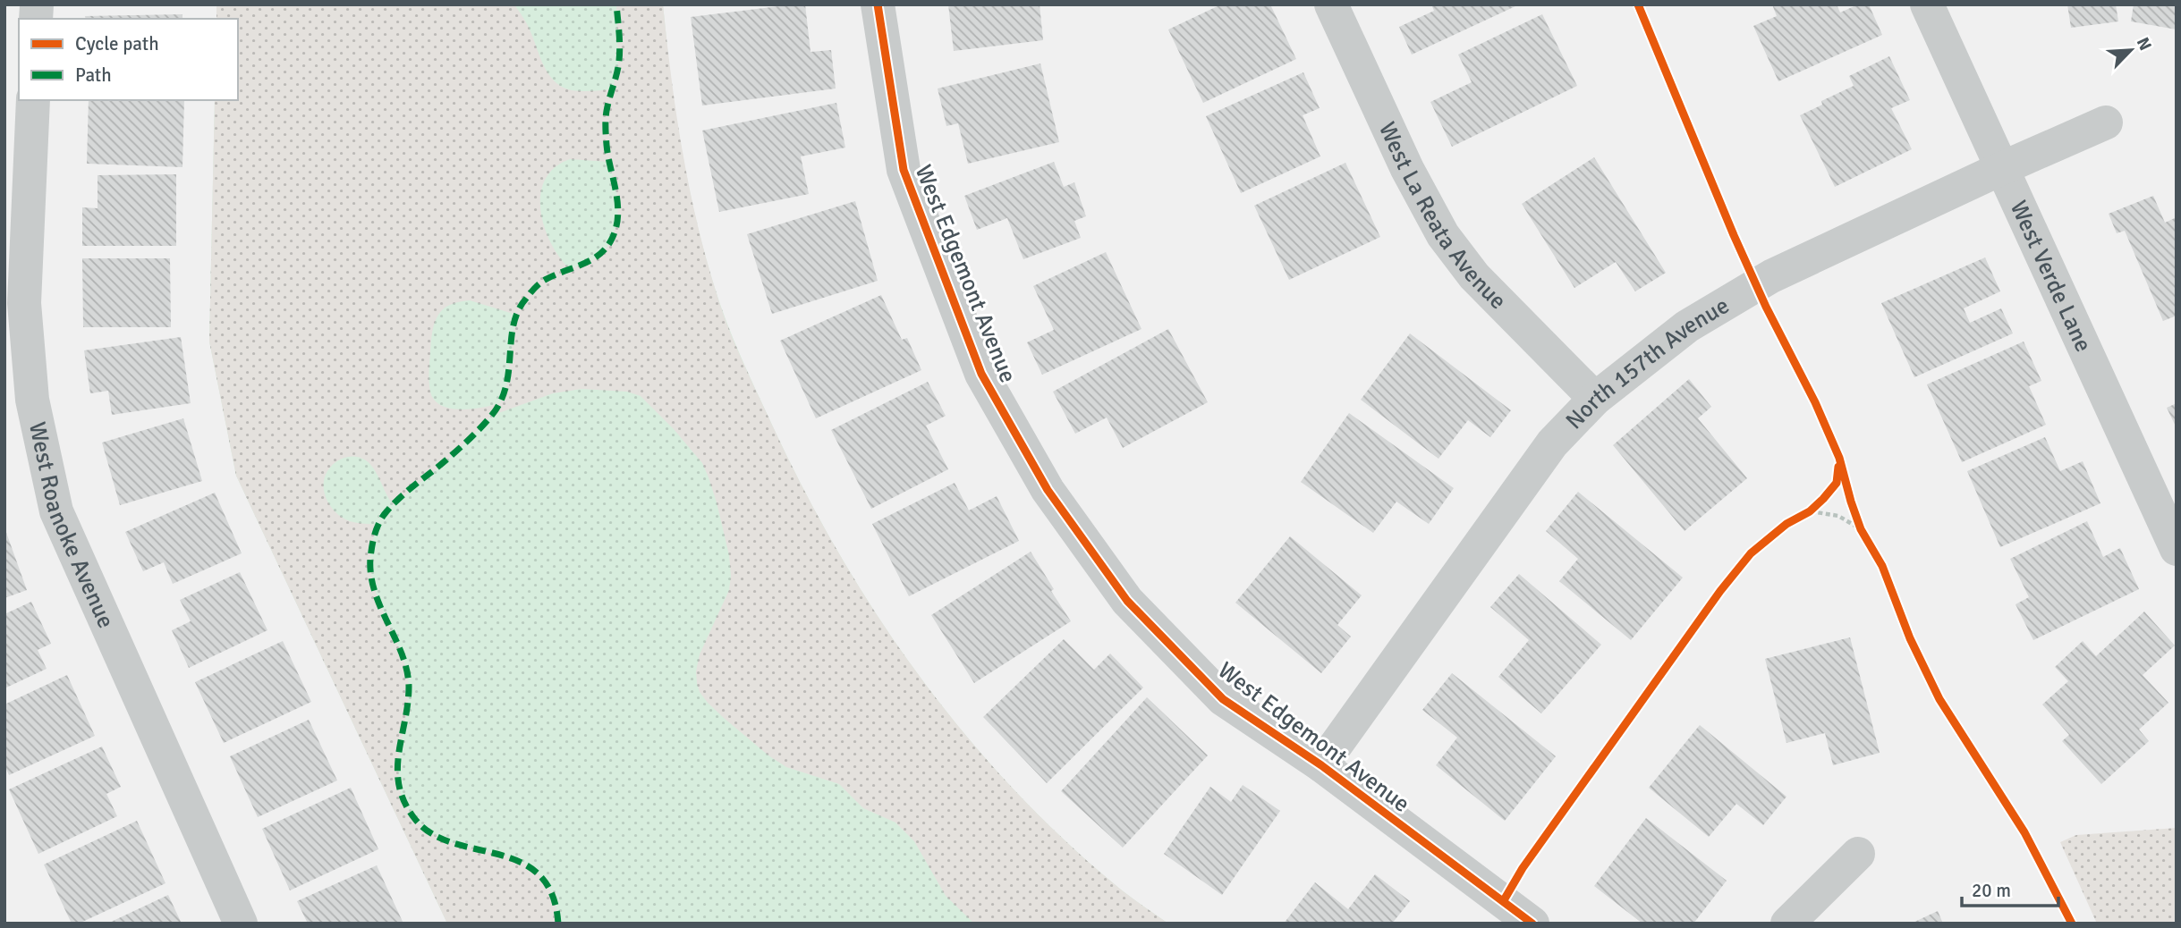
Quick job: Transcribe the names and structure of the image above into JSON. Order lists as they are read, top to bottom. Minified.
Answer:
{"streets":{"street":["West La Reata Avenue","West Edgemont Avenue","West Verde Lane","North 157th Avenue","West Roanoke Avenue"]},"crossings":[["West La Reata Avenue","North 157th Avenue"],["West Edgemont Avenue","North 157th Avenue"],["West Verde Lane","North 157th Avenue"]],"legend":["Cycle path","Path"],"scale_bar":"20 m","north":"top right"}
